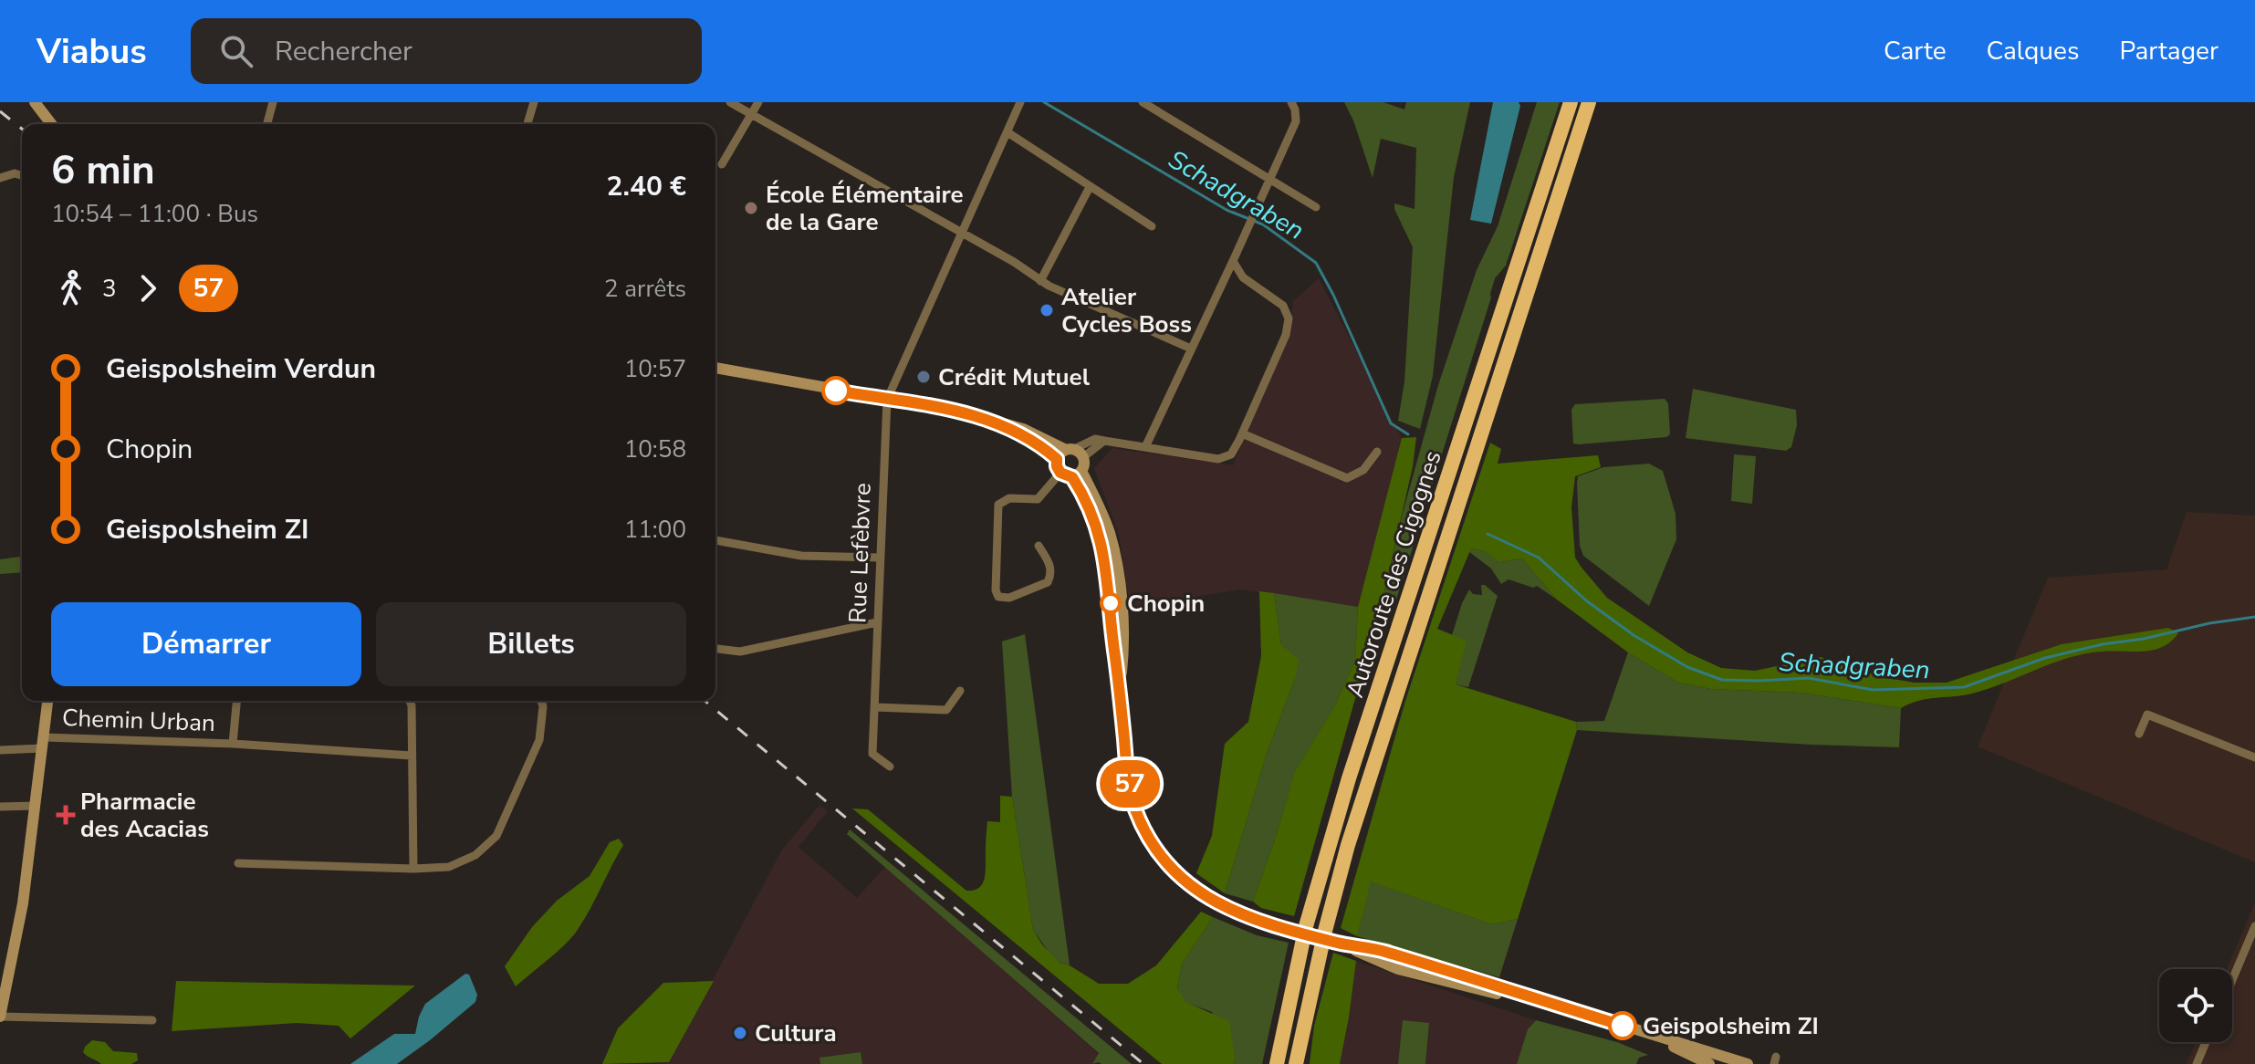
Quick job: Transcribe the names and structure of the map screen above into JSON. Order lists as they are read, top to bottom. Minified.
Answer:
{"streets":{"highway":["Autoroute des Cigognes"],"street":["Rue Lefèbvre","Chemin Urban"]},"water":["Schadgraben"],"places":{"other":["École Élémentaire de la Gare","Atelier Cycles Boss","Crédit Mutuel","Chopin","Geispolsheim ZI","Cultura"],"health":["Pharmacie des Acacias"]},"lines":["bus line 57"],"page":{"header":"Viabus","search":"Rechercher","nav":["Carte","Calques","Partager"],"on_map":"57","heading":["6 min","10:54 – 11:00 · Bus","2.40 €"],"legs":["3","57","2 arrêts"],"list":[{"name":"Geispolsheim Verdun","value":"10:57"},{"name":"Chopin","value":"10:58"},{"name":"Geispolsheim ZI","value":"11:00"}],"buttons":["Démarrer","Billets"]}}
